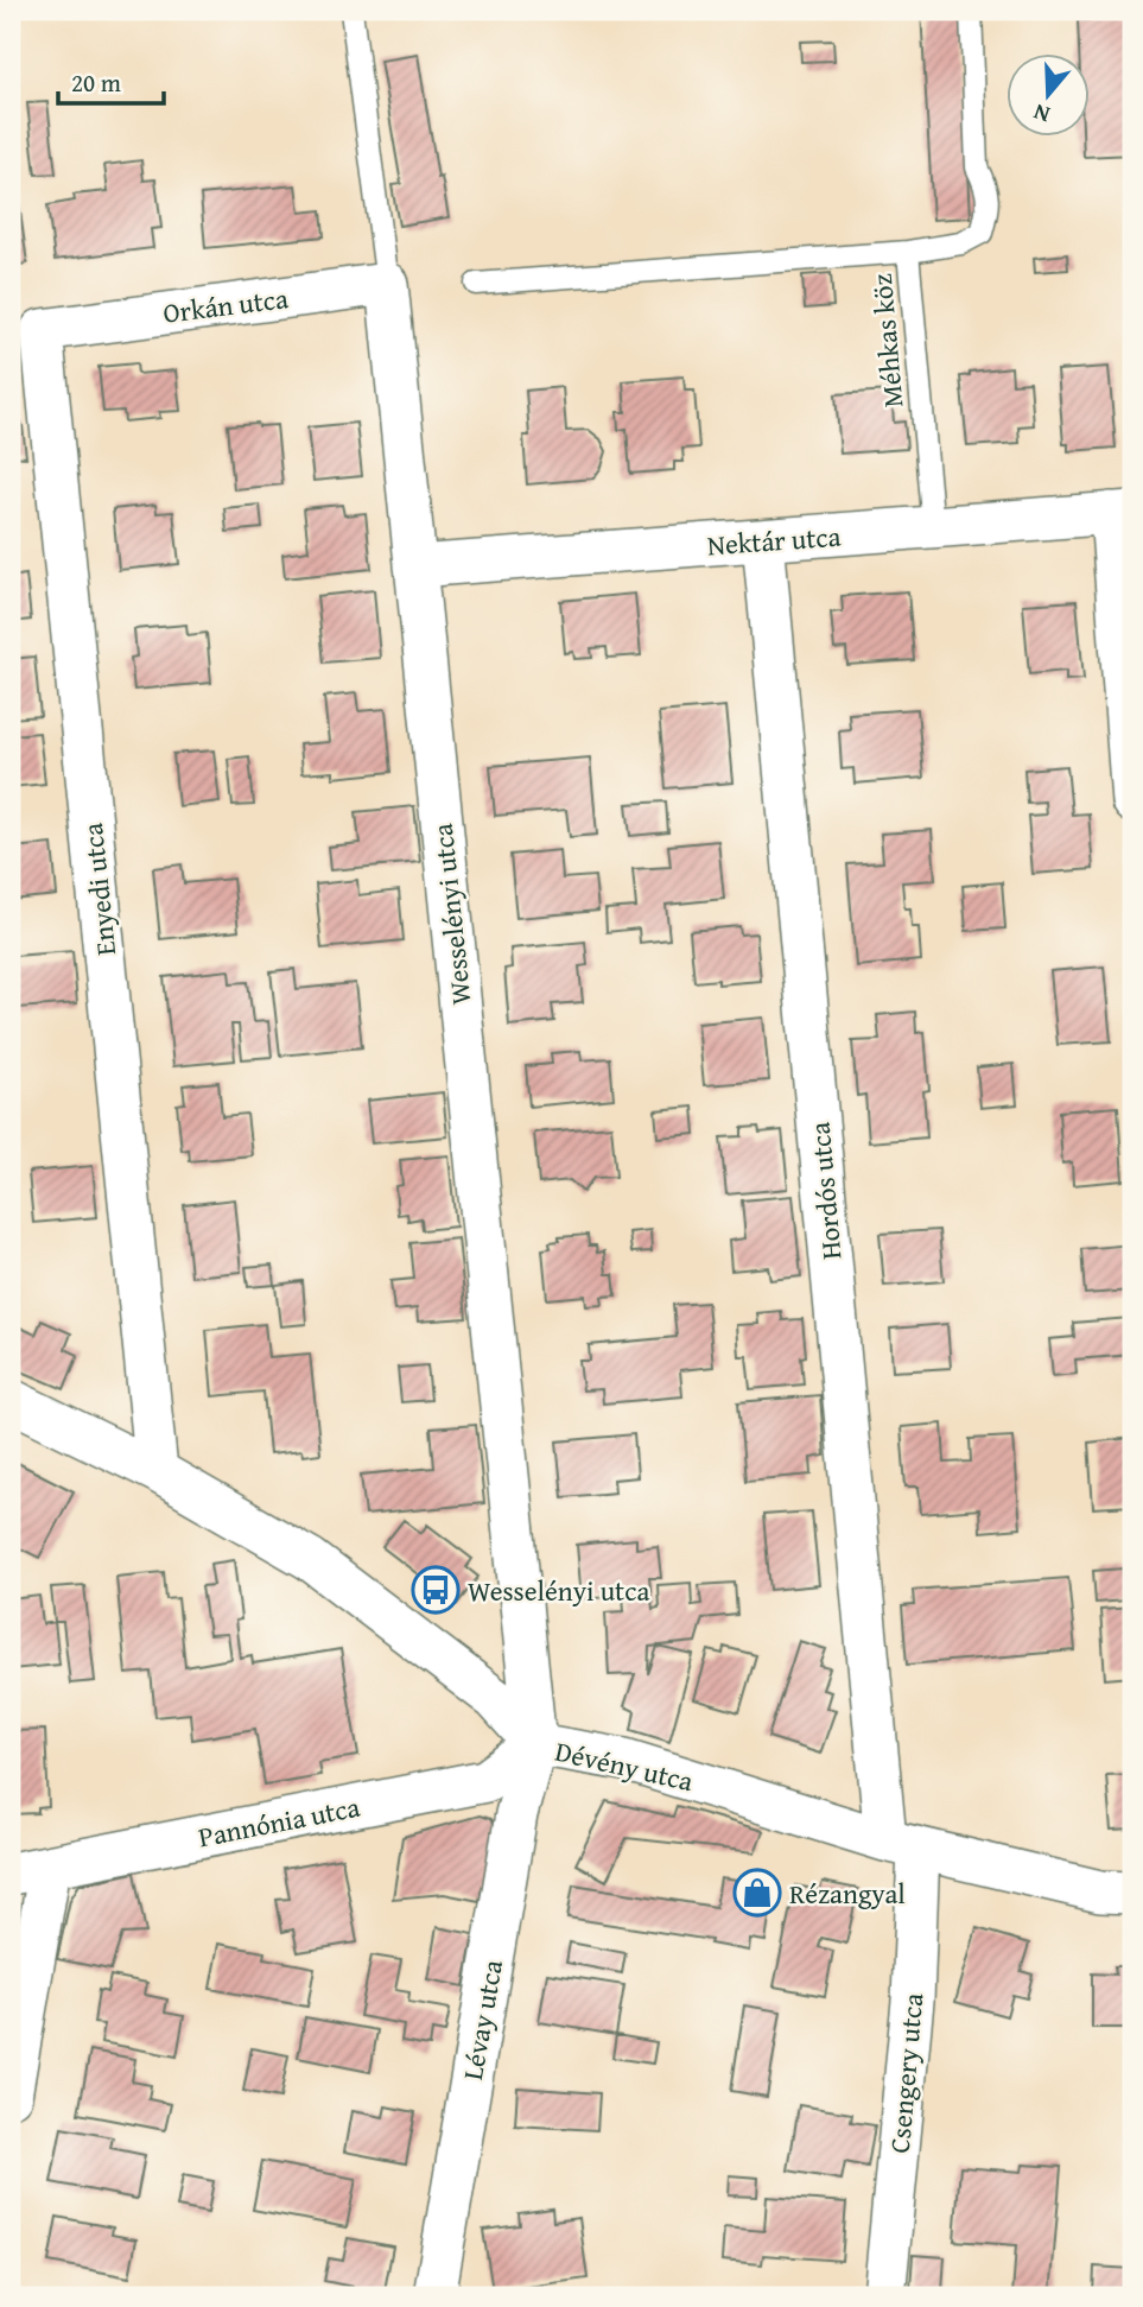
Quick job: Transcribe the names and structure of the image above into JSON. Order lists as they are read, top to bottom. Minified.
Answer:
{"streets":{"street":["Orkán utca","Nektár utca","Enyedi utca","Wesselényi utca","Hordós utca","Dévény utca","Pannónia utca","Lévay utca","Csengery utca"],"lane":["Méhkas köz"]},"crossings":[["Orkán utca","Enyedi utca"],["Orkán utca","Wesselényi utca"],["Méhkas köz","Nektár utca"],["Nektár utca","Wesselényi utca"],["Nektár utca","Hordós utca"],["Enyedi utca","Dévény utca"],["Wesselényi utca","Dévény utca"],["Wesselényi utca","Pannónia utca"],["Wesselényi utca","Lévay utca"],["Hordós utca","Dévény utca"],["Hordós utca","Csengery utca"],["Dévény utca","Pannónia utca"],["Dévény utca","Lévay utca"],["Dévény utca","Csengery utca"],["Pannónia utca","Lévay utca"]],"places":{"bus stop":["Wesselényi utca"],"shop":["Rézangyal"]},"scale_bar":"20 m","north":"bottom"}
